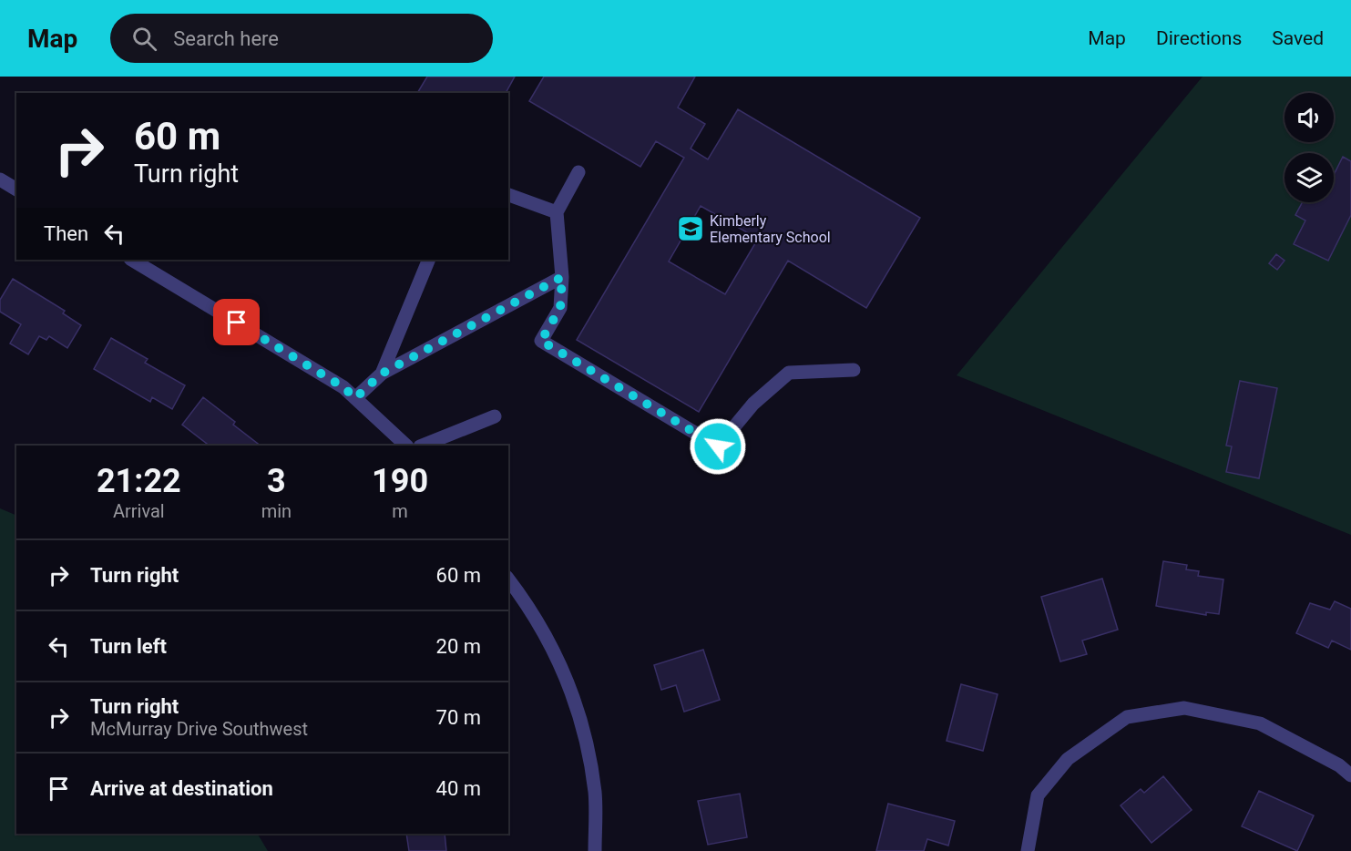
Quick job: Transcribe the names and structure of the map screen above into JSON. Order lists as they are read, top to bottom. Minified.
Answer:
{"places":{"school or university":["Kimberly Elementary School"]},"page":{"header":"Map","search":"Search here","nav":["Map","Directions","Saved"],"turn":["60 m","Turn right"],"then":"Then","eta":["21:22","Arrival","3","min","190","m"],"list":[{"name":"Turn right","value":"60 m"},{"name":"Turn left","value":"20 m"},{"name":"Turn right","note":"McMurray Drive Southwest","value":"70 m"},{"name":"Arrive at destination","value":"40 m"}]}}
